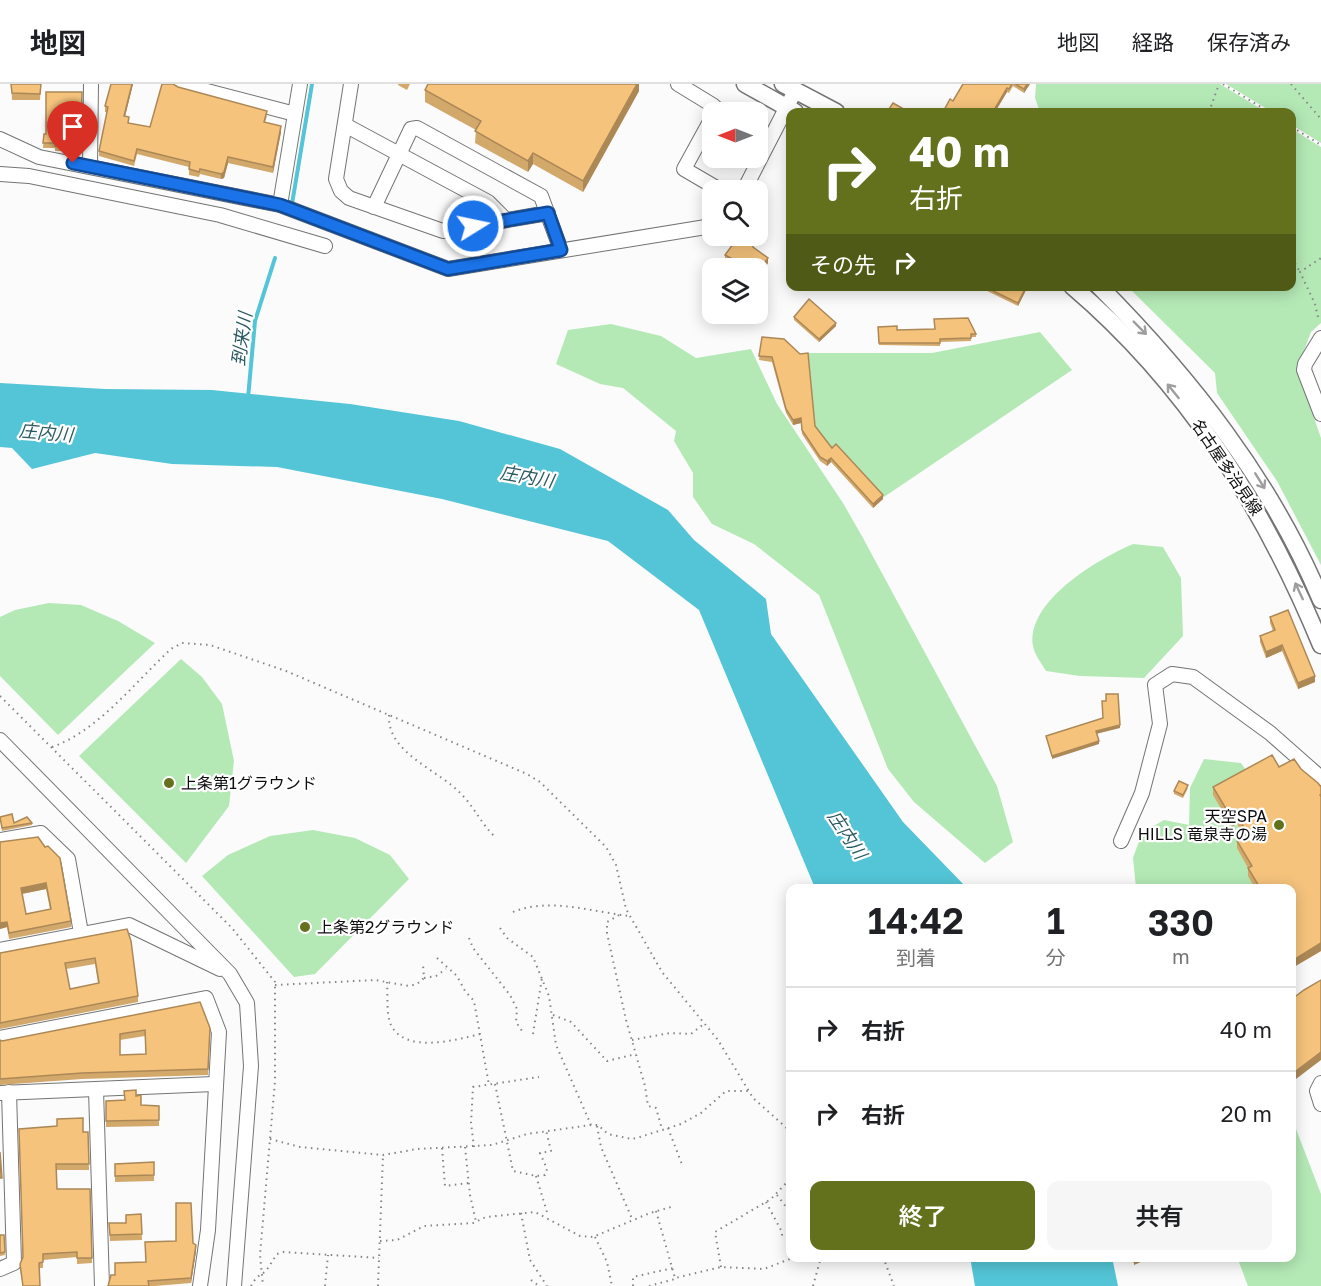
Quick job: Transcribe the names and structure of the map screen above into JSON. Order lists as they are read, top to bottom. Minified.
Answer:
{"streets":{"main road":["名古屋多治見線"]},"water":["到来川","庄内川"],"places":["上条第1グラウンド","天空SPA HILLS 竜泉寺の湯","上条第2グラウンド"],"north":"left","page":{"header":"地図","nav":["地図","経路","保存済み"],"turn":["40 m","右折"],"then":"その先","eta":["14:42","到着","1","分","330","m"],"list":[{"name":"右折","value":"40 m"},{"name":"右折","value":"20 m"}],"buttons":["終了","共有"]}}
